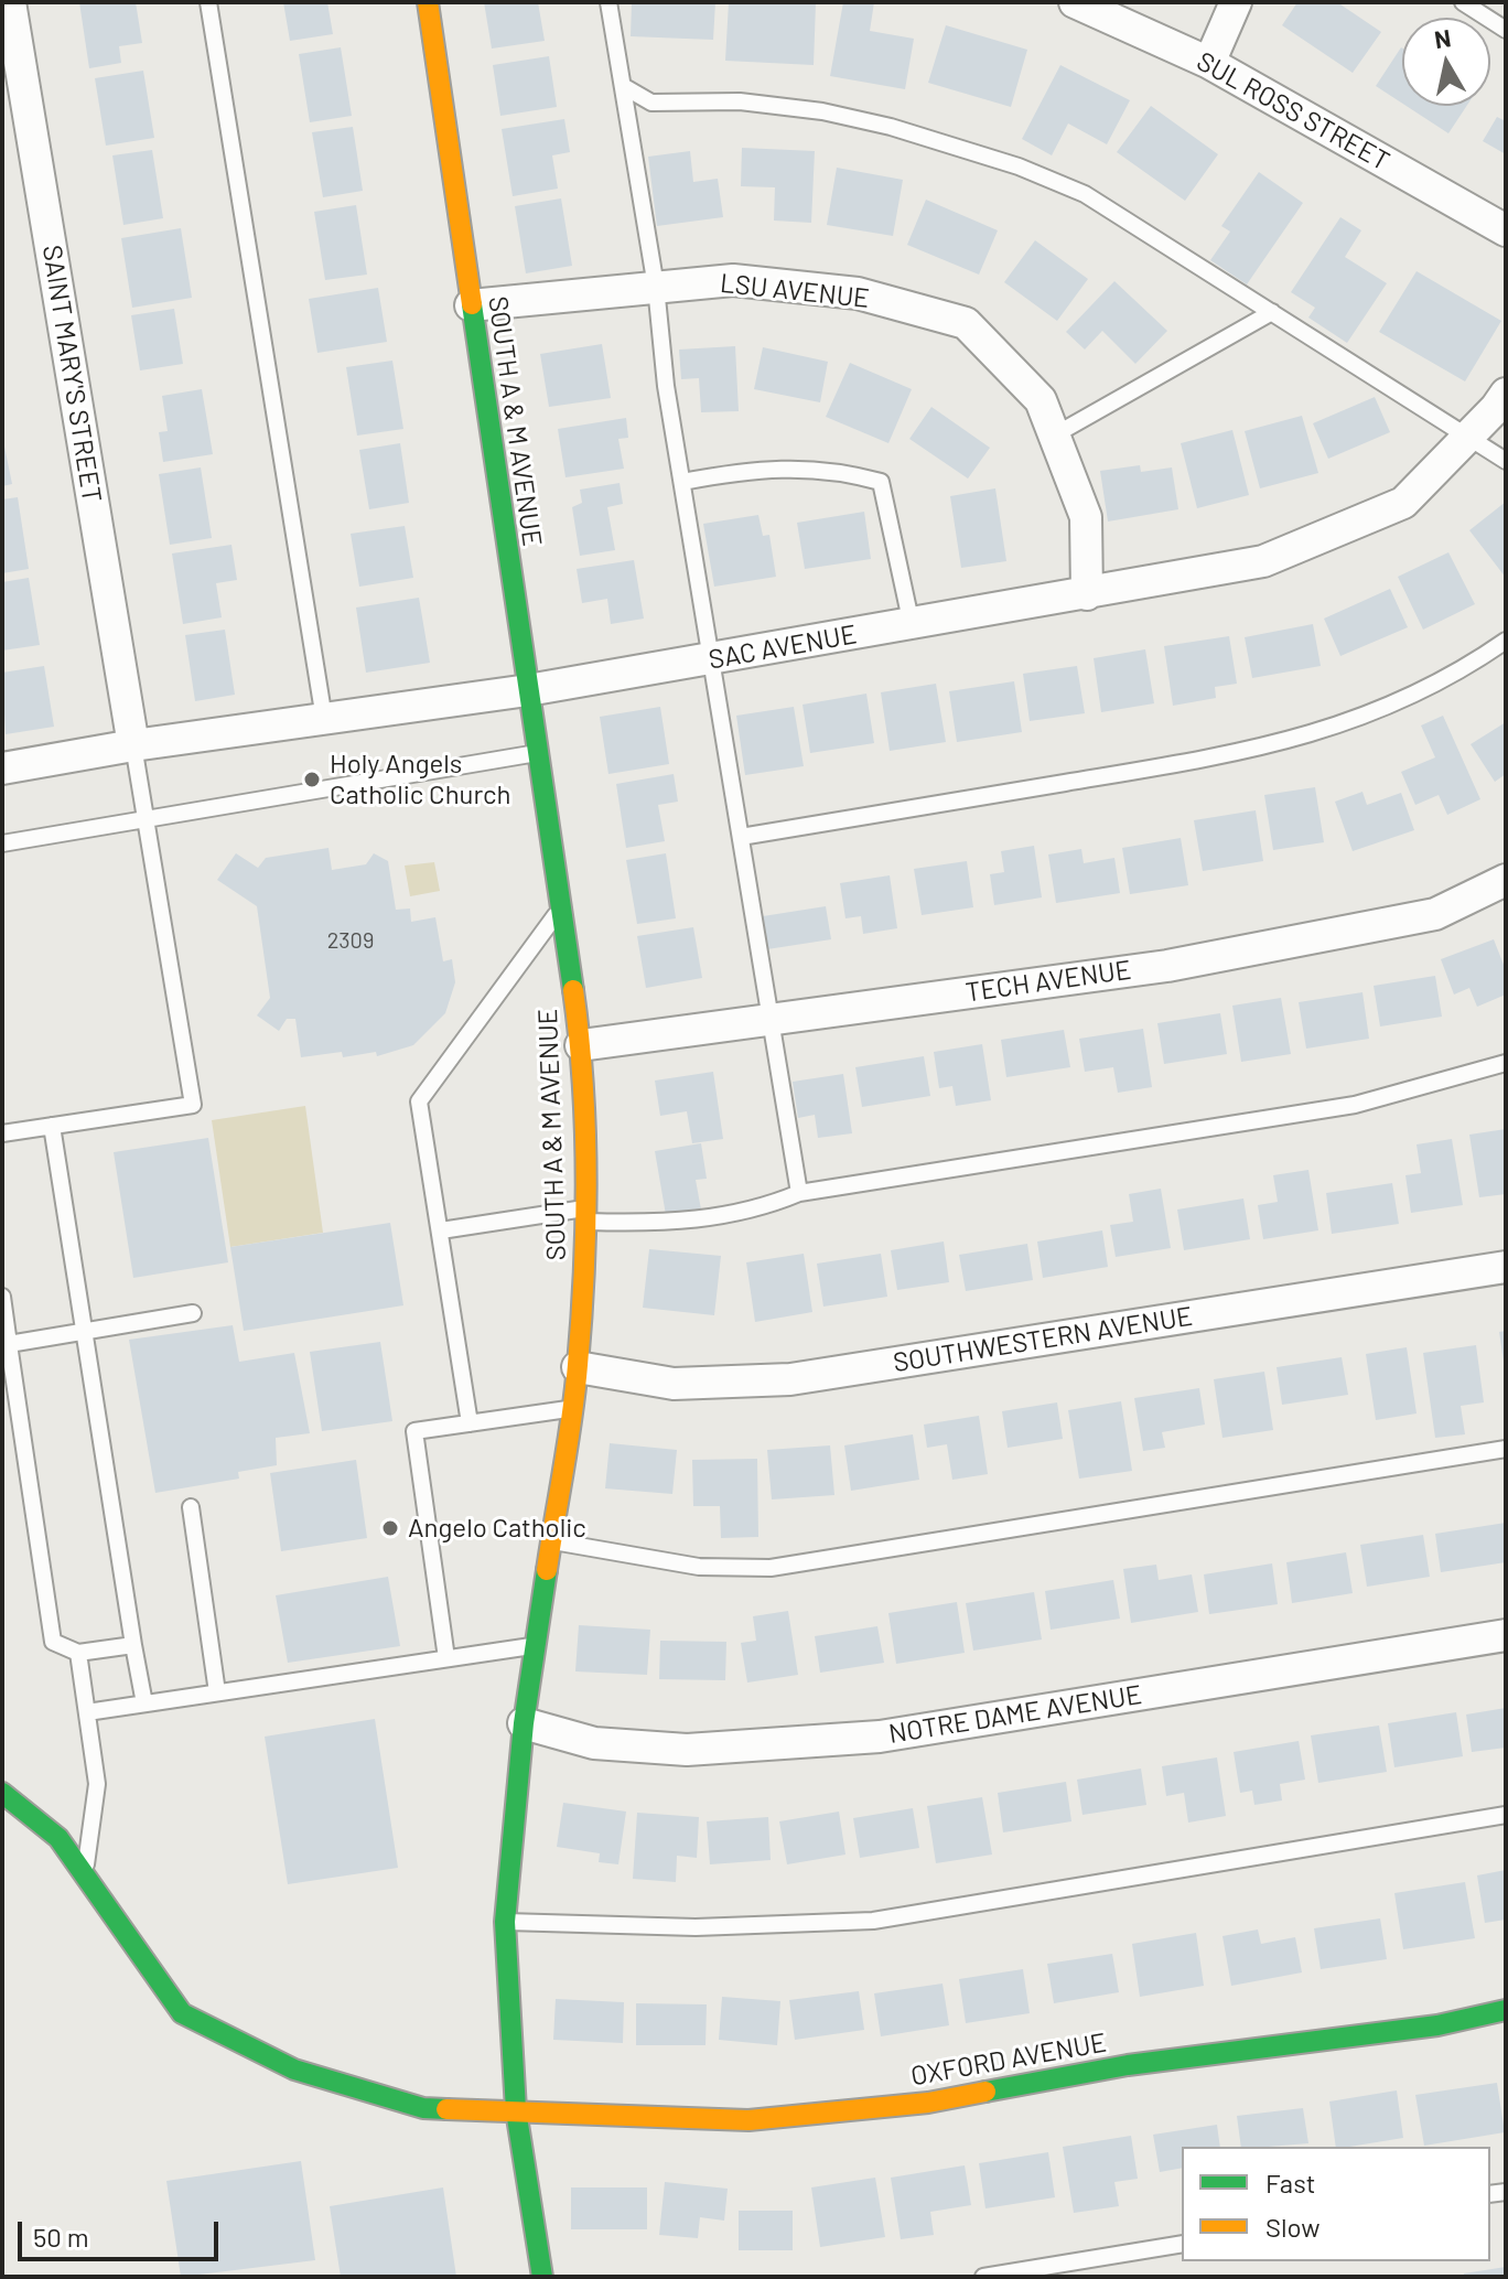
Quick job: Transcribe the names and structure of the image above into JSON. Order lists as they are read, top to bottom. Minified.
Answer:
{"streets":{"street":["SUL ROSS STREET","LSU AVENUE","SAINT MARY'S STREET","SOUTH A & M AVENUE","SAC AVENUE","TECH AVENUE","SOUTHWESTERN AVENUE","NOTRE DAME AVENUE","OXFORD AVENUE"]},"crossings":[["LSU AVENUE","SOUTH A & M AVENUE"],["LSU AVENUE","SAC AVENUE"],["SAINT MARY'S STREET","SAC AVENUE"],["SOUTH A & M AVENUE","SAC AVENUE"],["SOUTH A & M AVENUE","TECH AVENUE"],["SOUTH A & M AVENUE","SOUTHWESTERN AVENUE"],["SOUTH A & M AVENUE","NOTRE DAME AVENUE"],["SOUTH A & M AVENUE","OXFORD AVENUE"]],"places":["Holy Angels Catholic Church","Angelo Catholic"],"house_numbers":["2309"],"legend":["Fast","Slow"],"scale_bar":"50 m","north":"top"}
